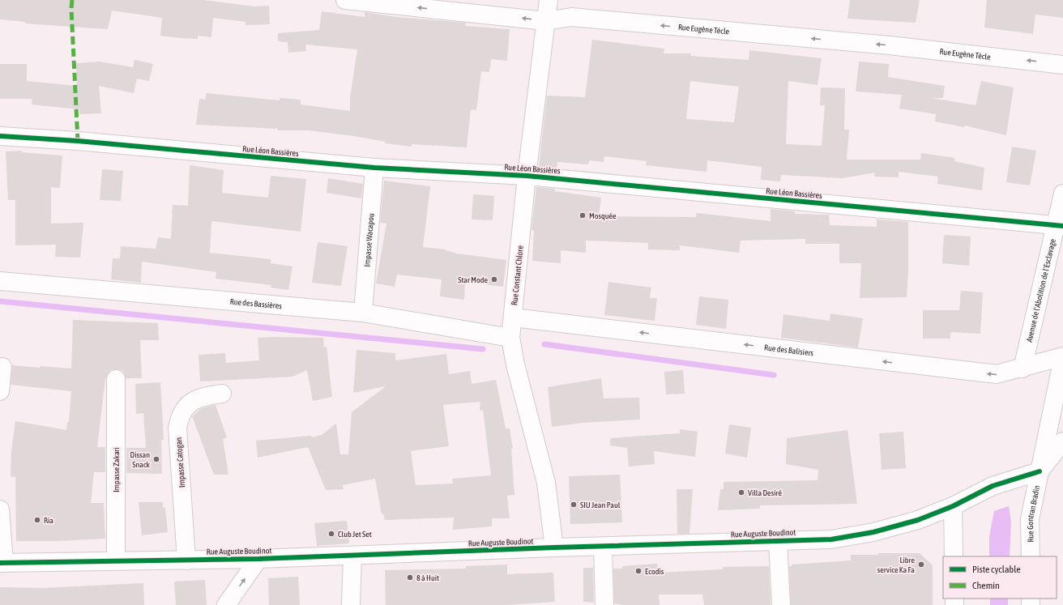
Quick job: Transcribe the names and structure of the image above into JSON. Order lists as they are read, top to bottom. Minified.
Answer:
{"streets":{"street":["Rue Eugène Tècle","Rue Léon Bassières","Impasse Wacapou","Rue Constant Chlore","Avenue de l'Abolition de l'Esclavage","Rue des Bassières","Rue des Balisiers","Impasse Catogan","Impasse Zakari","Rue Gontran Bradin","Rue Auguste Boudinot"]},"crossings":[["Rue Eugène Tècle","Rue Constant Chlore"],["Rue Léon Bassières","Impasse Wacapou"],["Rue Léon Bassières","Rue Constant Chlore"],["Rue Léon Bassières","Avenue de l'Abolition de l'Esclavage"],["Impasse Wacapou","Rue des Bassières"],["Rue Constant Chlore","Rue des Bassières"],["Rue Constant Chlore","Rue des Balisiers"],["Rue Constant Chlore","Rue Auguste Boudinot"],["Avenue de l'Abolition de l'Esclavage","Rue des Balisiers"],["Impasse Catogan","Rue Auguste Boudinot"],["Impasse Zakari","Rue Auguste Boudinot"],["Rue Gontran Bradin","Rue Auguste Boudinot"]],"one_way":["Rue Eugène Tècle","Rue des Balisiers"],"places":["Mosquée","Star Mode","Dissan Snack","Villa Desiré","SIU Jean Paul","Ria","Club Jet Set","Libre service Ka Fa","Ecodis","8 à Huit"],"legend":["Piste cyclable","Chemin"]}
